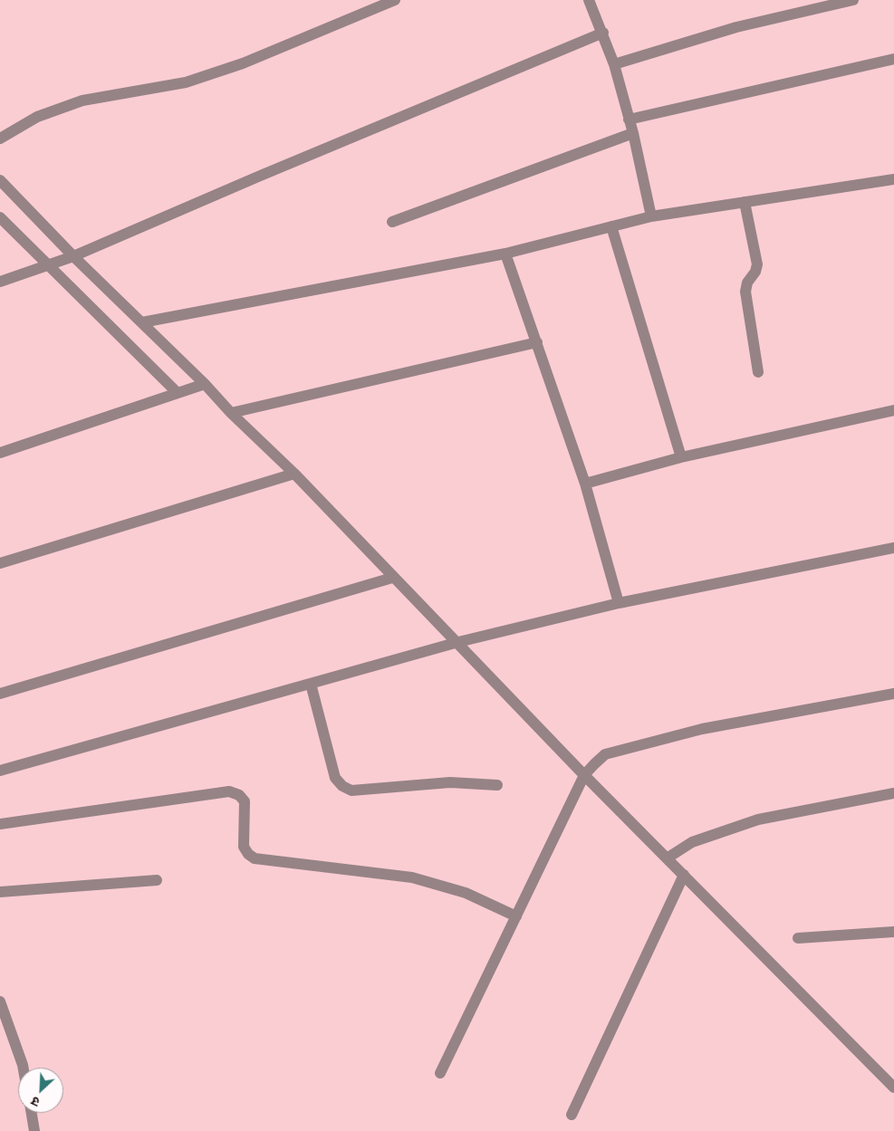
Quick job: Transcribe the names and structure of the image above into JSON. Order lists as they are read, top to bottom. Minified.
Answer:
{"north":"bottom left"}
